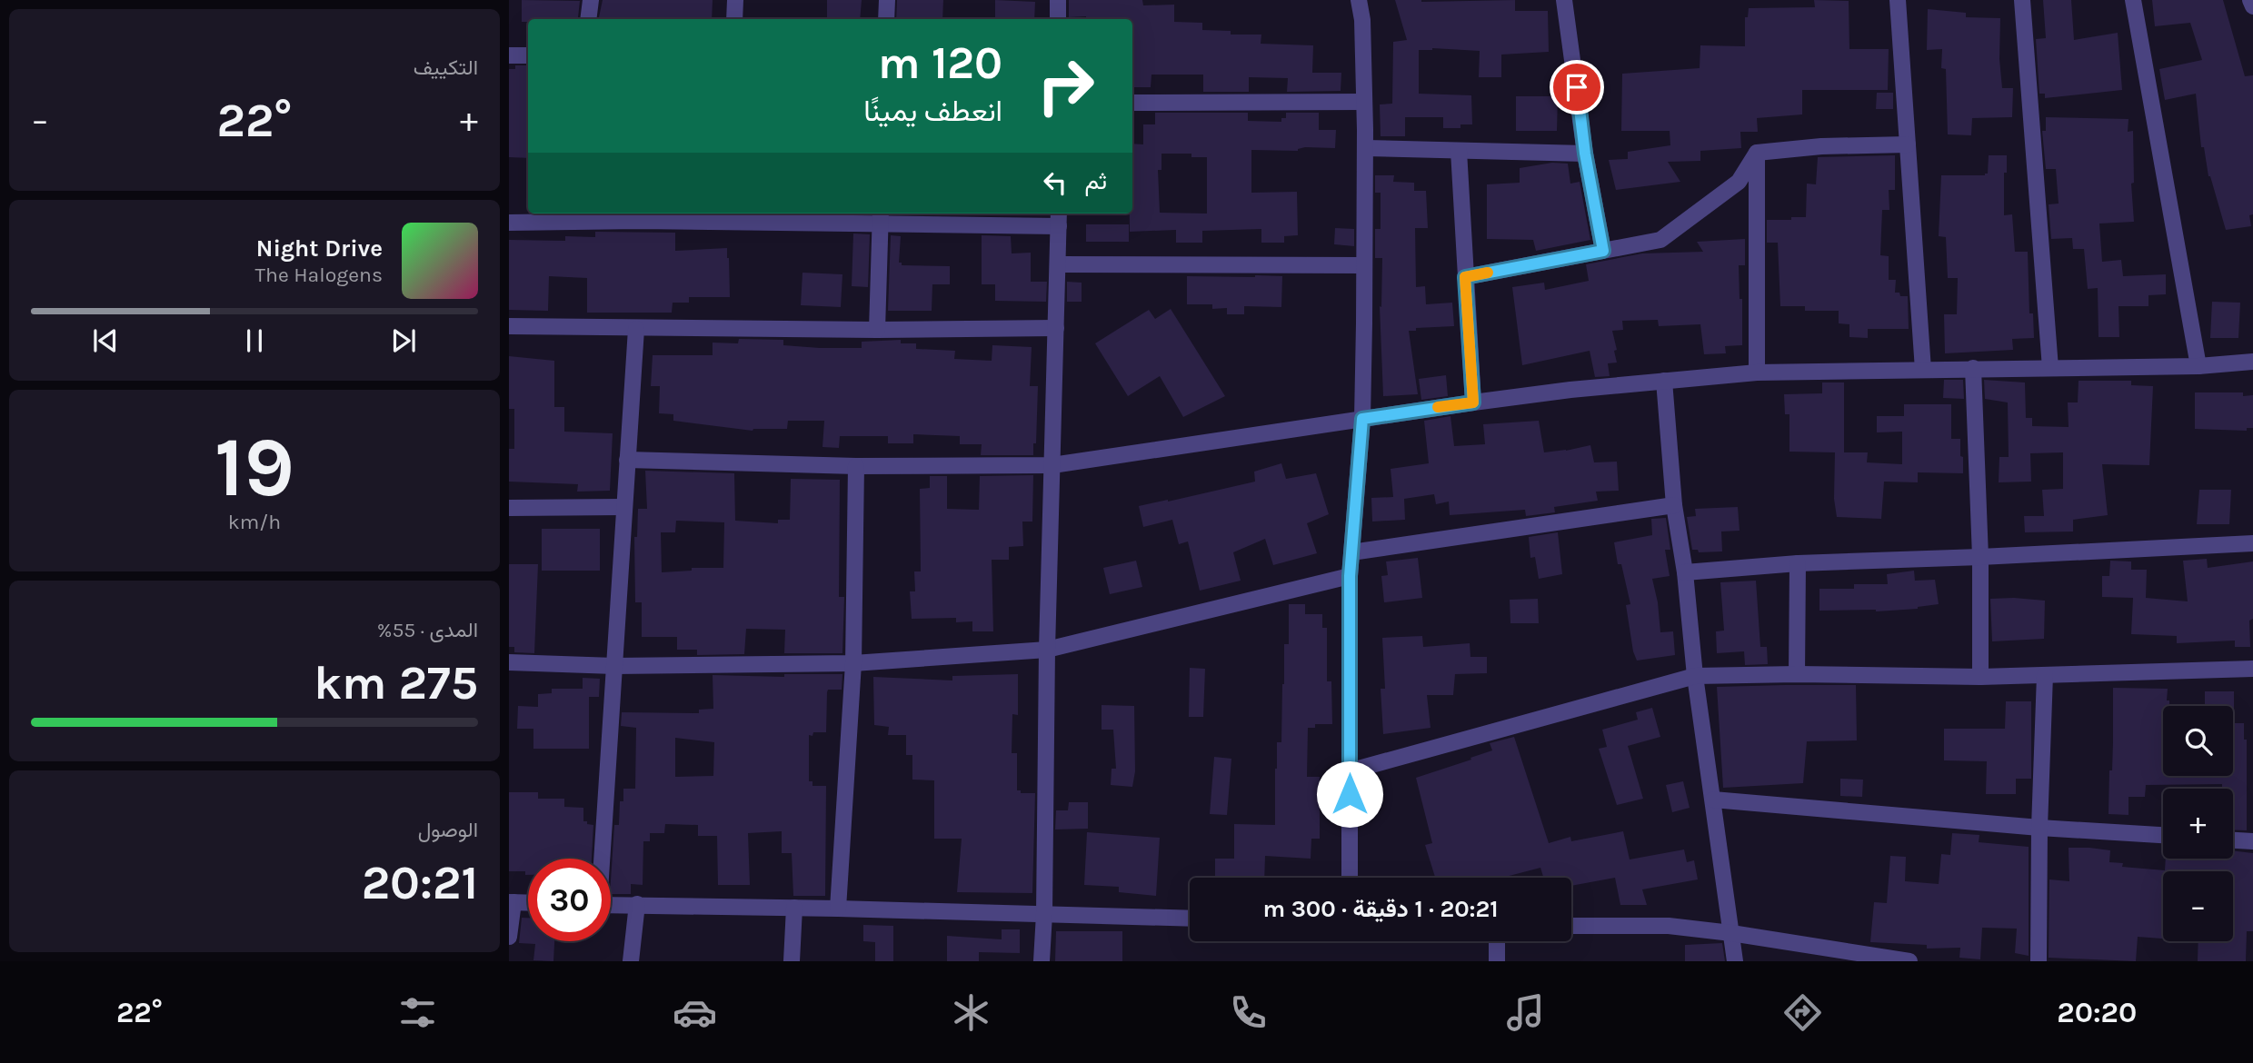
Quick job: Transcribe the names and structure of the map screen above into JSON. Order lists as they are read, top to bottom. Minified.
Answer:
{"page":{"tile":["التكييف",["19","km/h"],["المدى · 55%","275 km"],["الوصول","20:21"]],"turn":["120 m","انعطف يمينًا"],"heat":["−","22°","+"],"then":"ثم","song":["Night Drive","The Halogens"],"map_buttons":["+","−"],"limit":"30","trip":"20:21 · 1 دقيقة · 300 m","tabs":["20:20","22°"]}}
